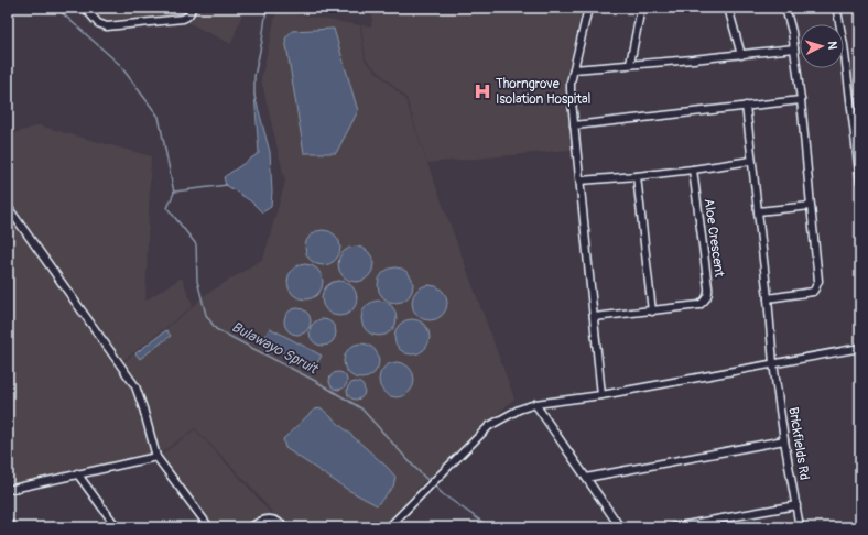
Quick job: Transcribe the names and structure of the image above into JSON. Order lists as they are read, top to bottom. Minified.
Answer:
{"streets":{"street":["Aloe Crescent","Brickfields Rd"]},"water":["Bulawayo Spruit"],"places":{"hospital":["Thorngrove Isolation Hospital"]},"north":"right"}
